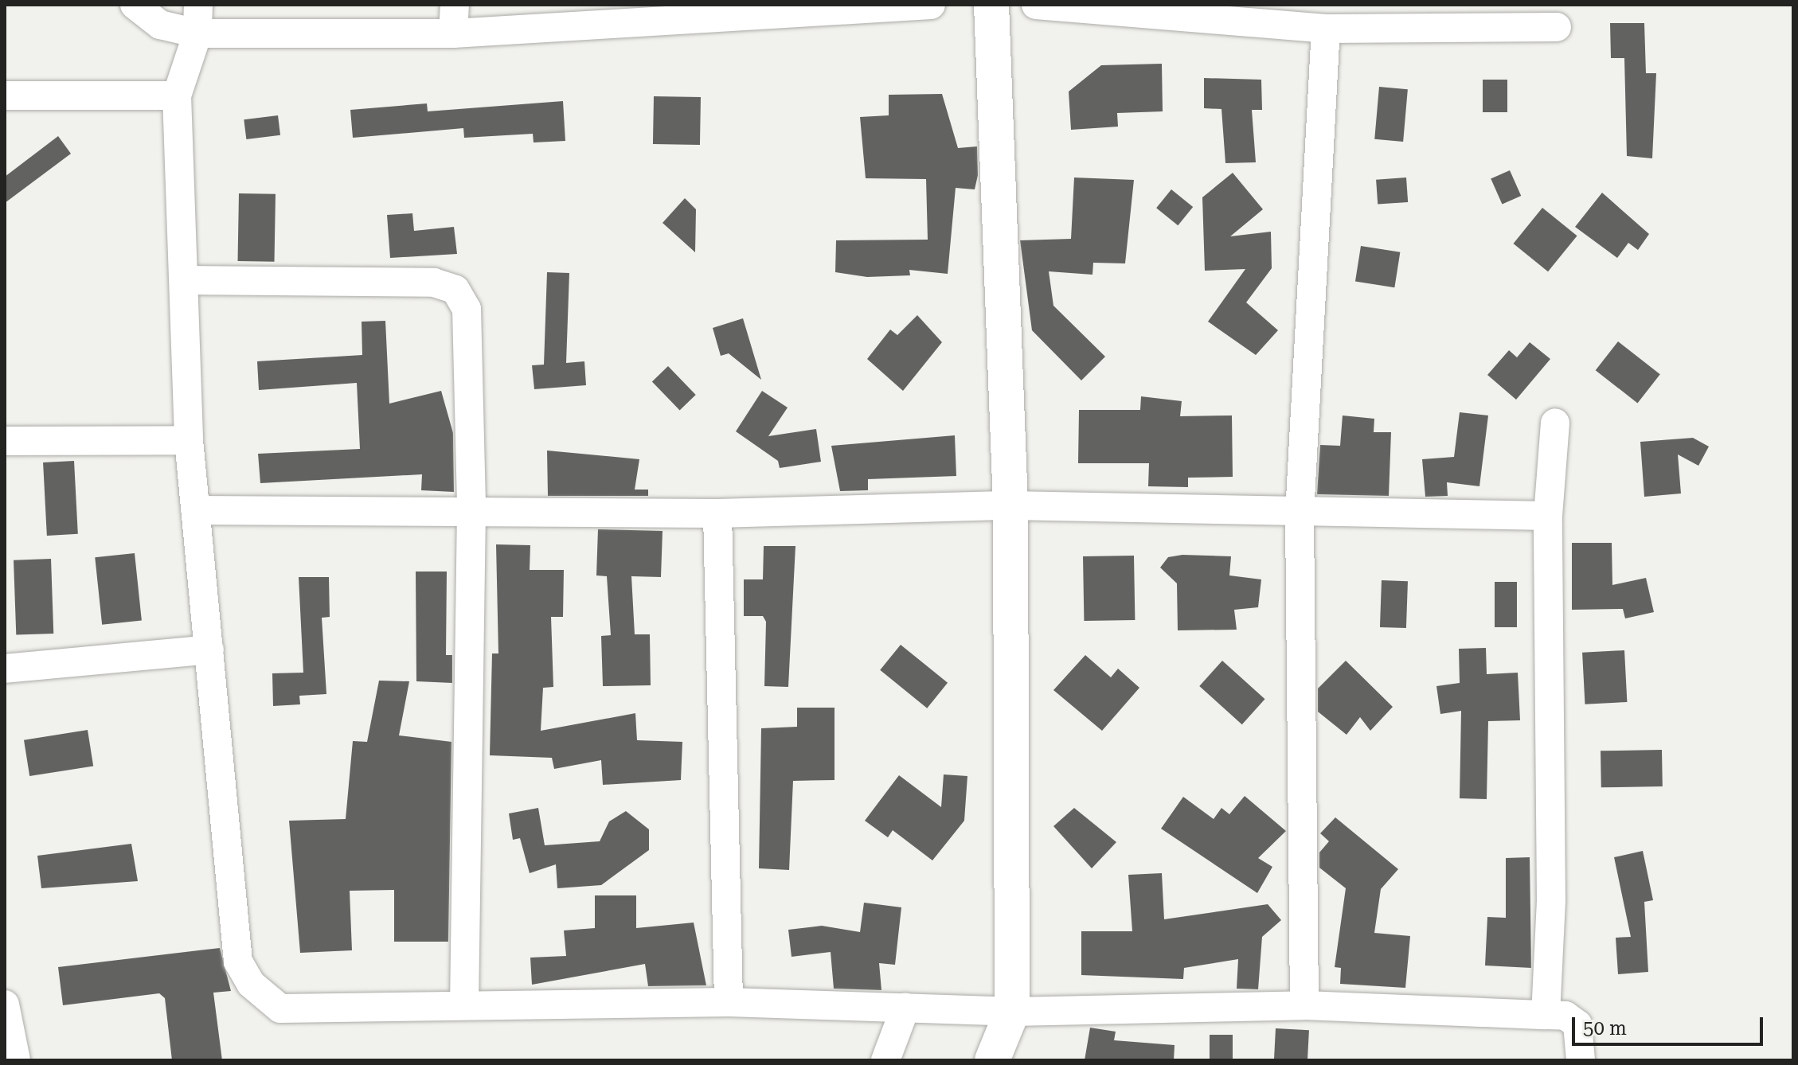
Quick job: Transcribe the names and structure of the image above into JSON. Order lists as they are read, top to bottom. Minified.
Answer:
{"scale_bar":"50 m"}
